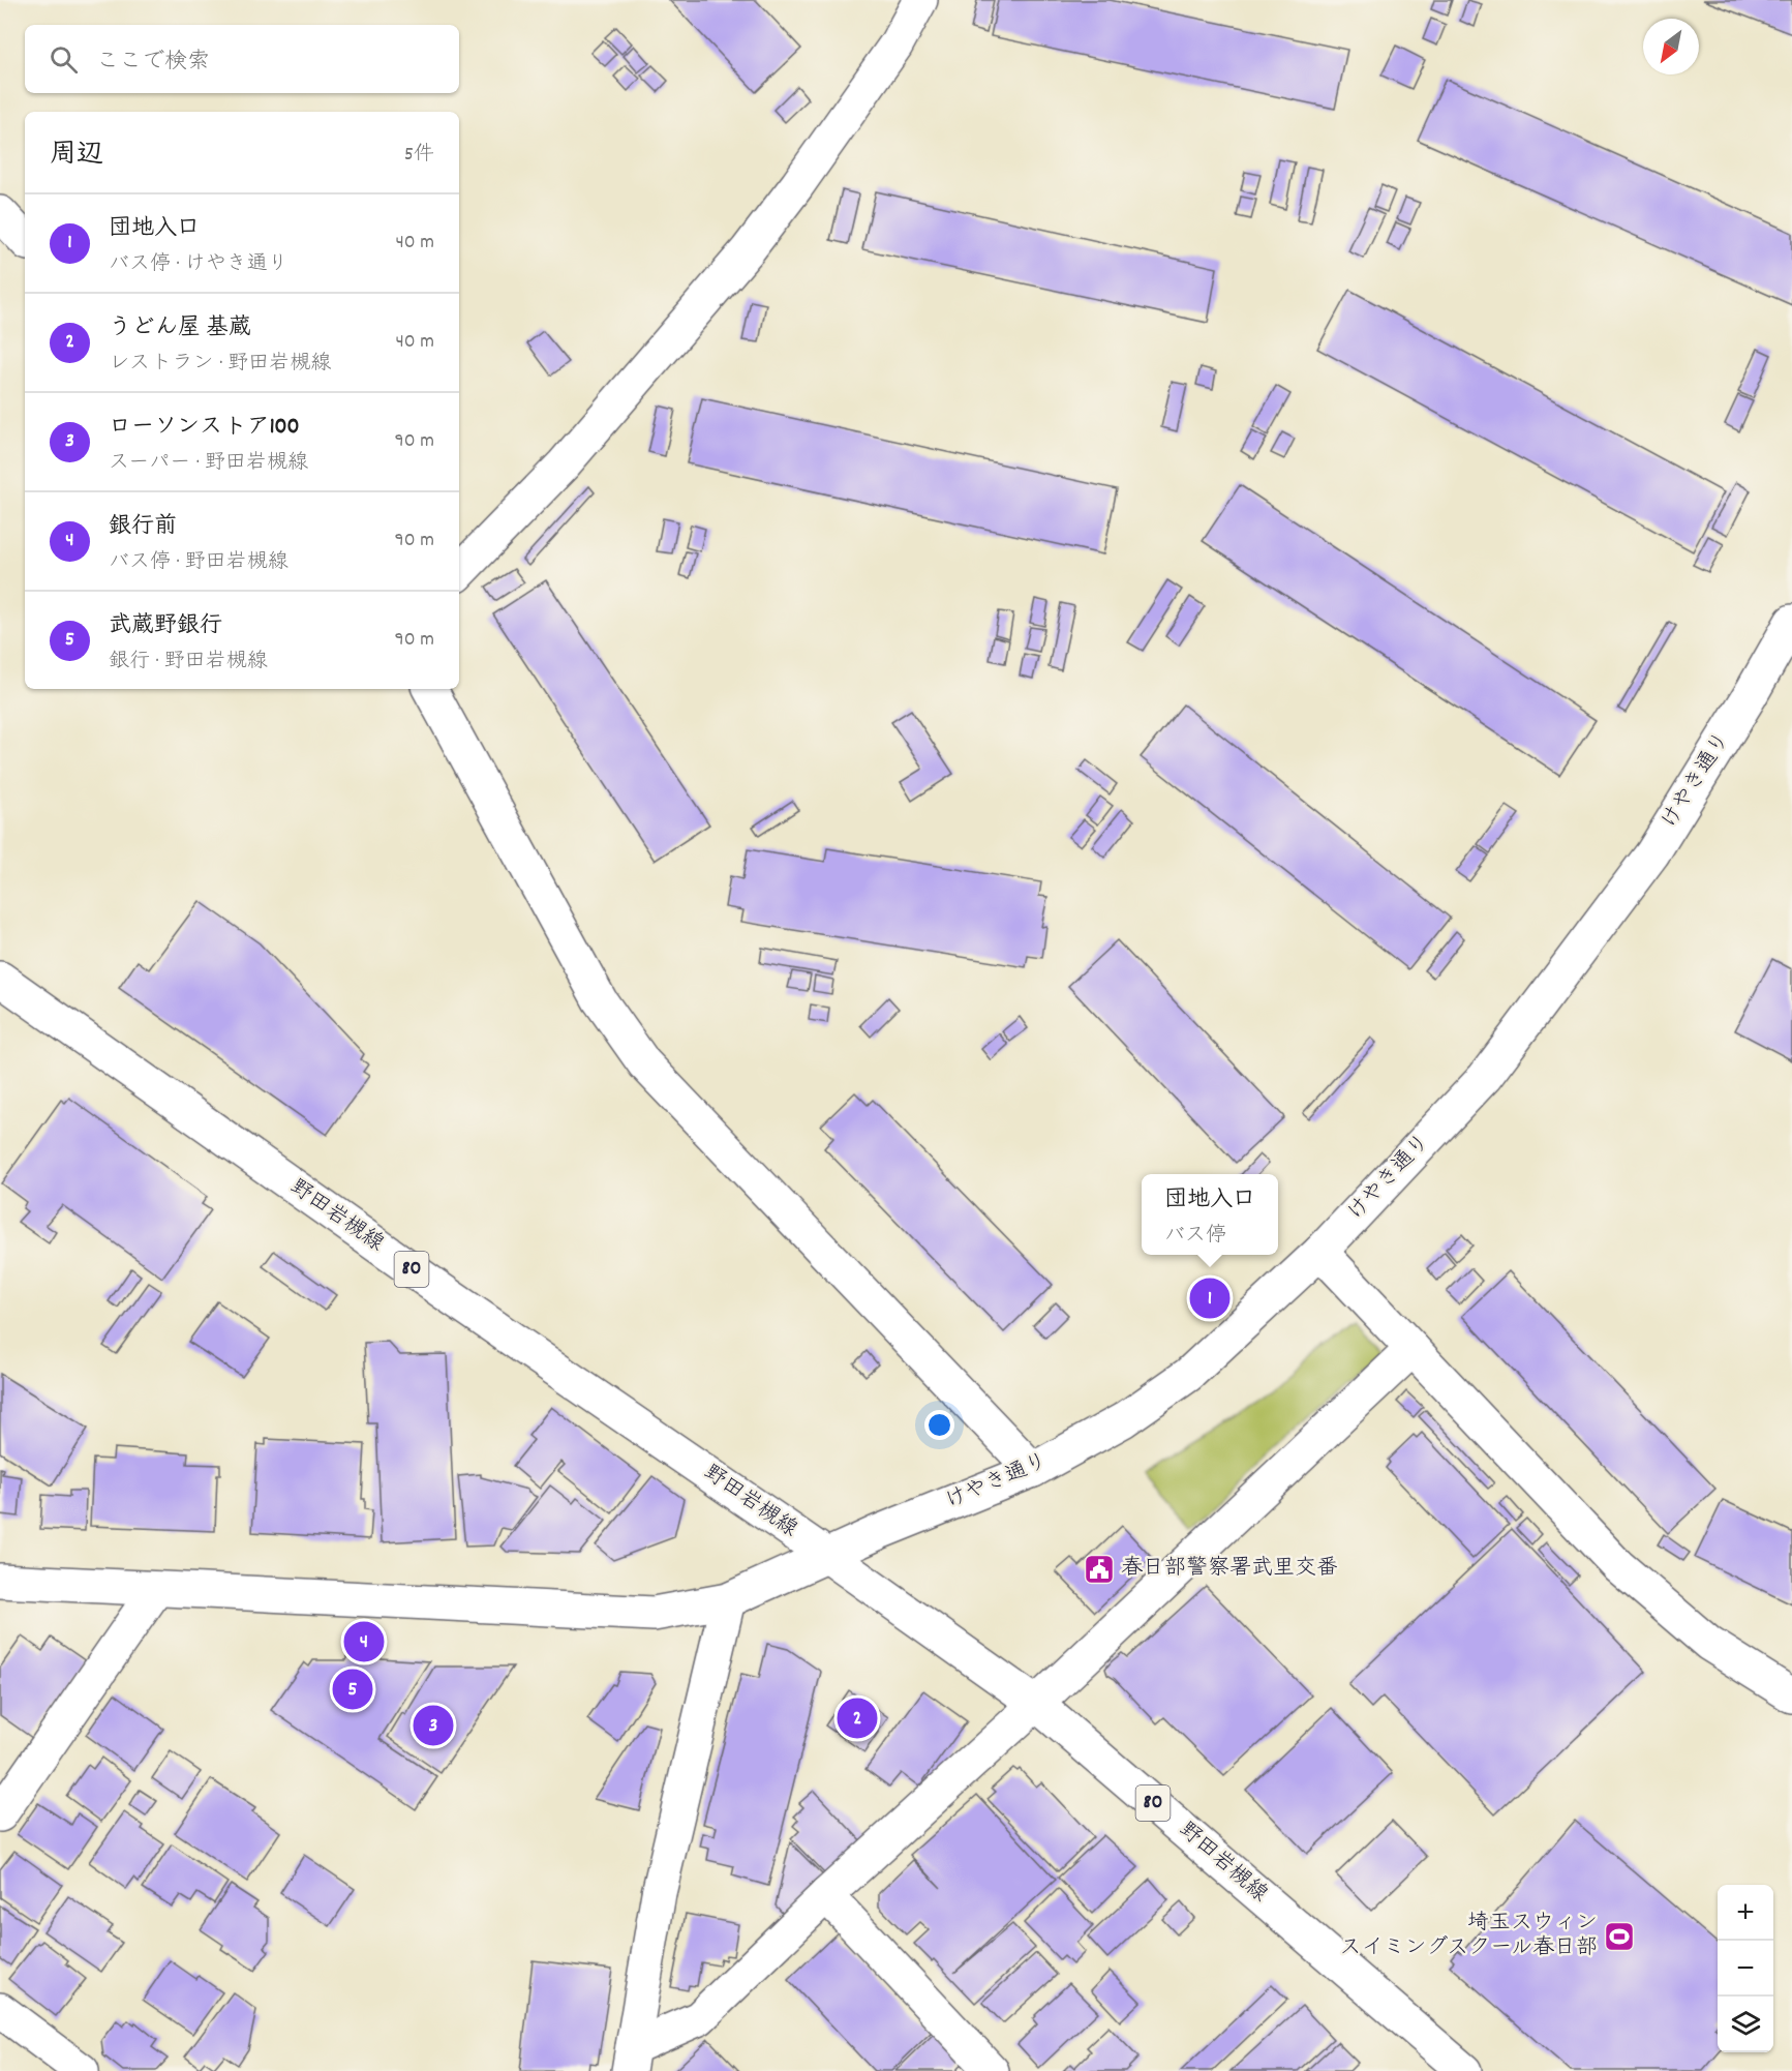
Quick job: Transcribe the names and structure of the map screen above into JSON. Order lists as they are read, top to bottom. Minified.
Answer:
{"streets":{"street":["けやき通り","野田岩槻線","80"]},"crossings":[["けやき通り","野田岩槻線"]],"places":{"public building":["春日部警察署武里交番"],"sports":["埼玉スウィン スイミングスクール春日部"]},"north":"bottom left","page":{"search":"ここで検索","heading":["周辺","5件"],"list":[{"mark":"1","name":"団地入口","note":"バス停 · けやき通り","value":"40 m"},{"mark":"2","name":"うどん屋 基蔵","note":"レストラン · 野田岩槻線","value":"40 m"},{"mark":"3","name":"ローソンストア100","note":"スーパー · 野田岩槻線","value":"90 m"},{"mark":"4","name":"銀行前","note":"バス停 · 野田岩槻線","value":"90 m"},{"mark":"5","name":"武蔵野銀行","note":"銀行 · 野田岩槻線","value":"90 m"}],"popup":["団地入口","バス停"],"pins":["1","4","5","2","3"],"map_buttons":["+","−"]}}
